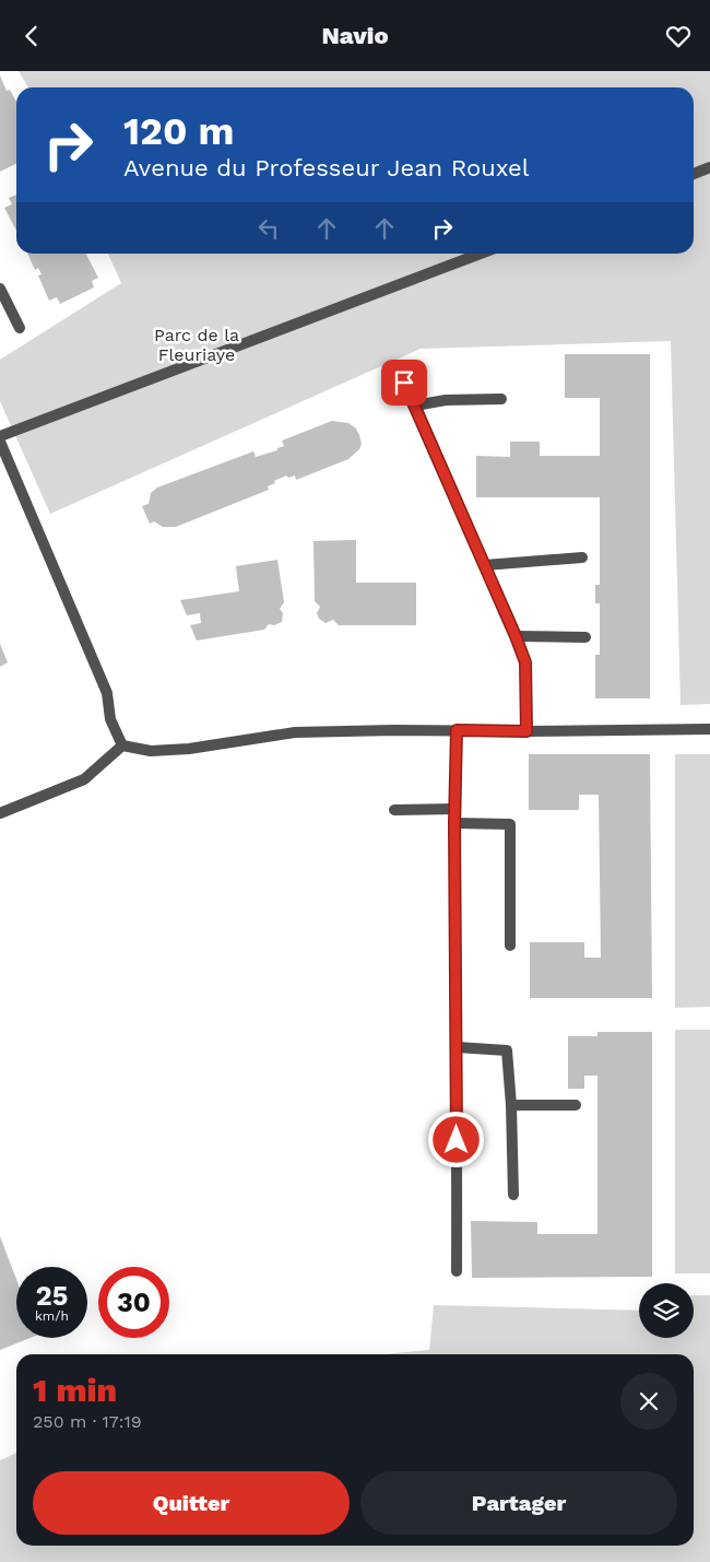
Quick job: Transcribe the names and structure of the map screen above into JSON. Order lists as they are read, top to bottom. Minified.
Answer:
{"parks":["Parc de la Fleuriaye"],"page":{"header":"Navio","turn":["120 m","Avenue du Professeur Jean Rouxel"],"speed":"25 km/h","limit":"30","heading":["1 min","250 m · 17:19"],"buttons":["Quitter","Partager"]}}
